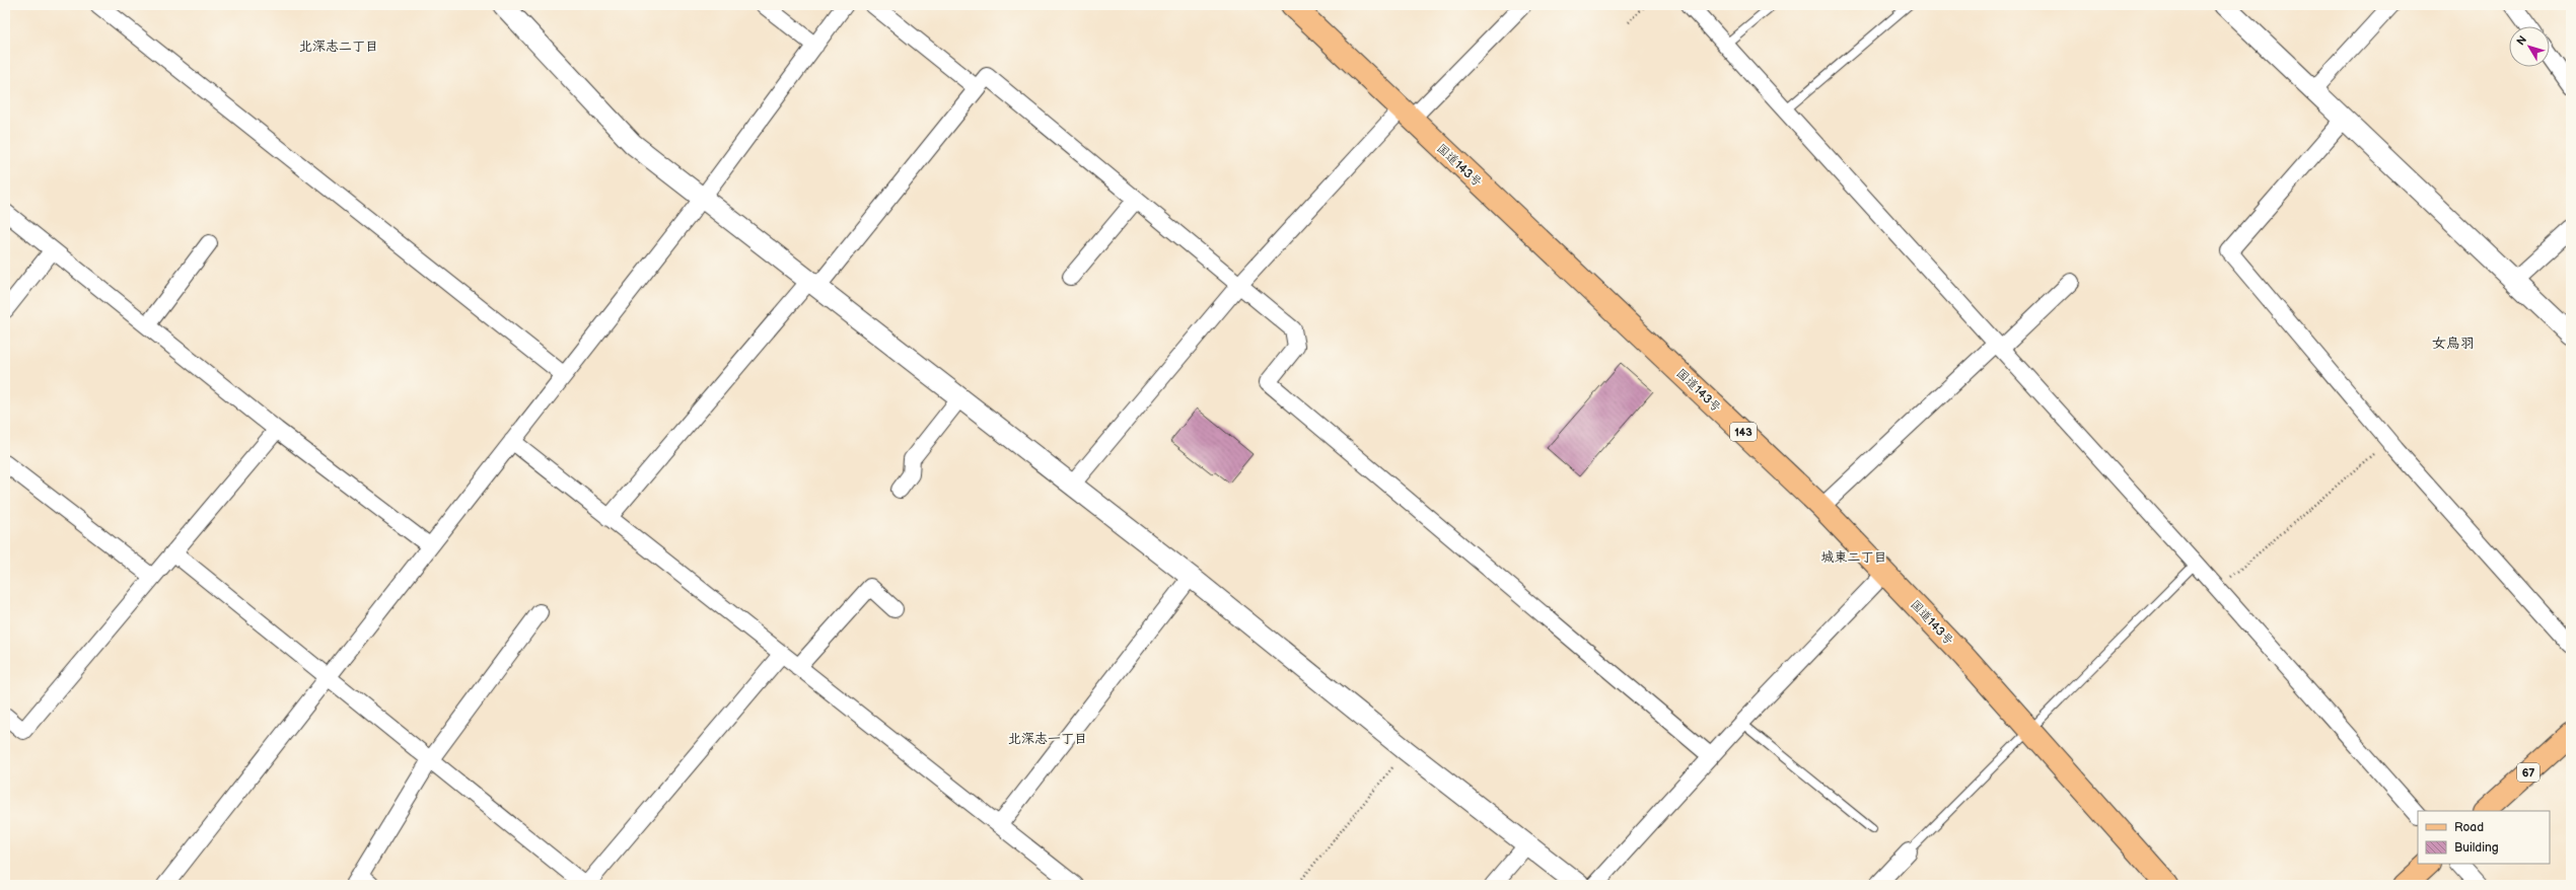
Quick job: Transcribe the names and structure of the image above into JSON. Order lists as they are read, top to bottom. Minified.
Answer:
{"streets":{"main road":["国道143号","143","67"]},"districts":["北深志二丁目","女鳥羽","城東二丁目","北深志一丁目"],"legend":["Road","Building"],"north":"top left"}
